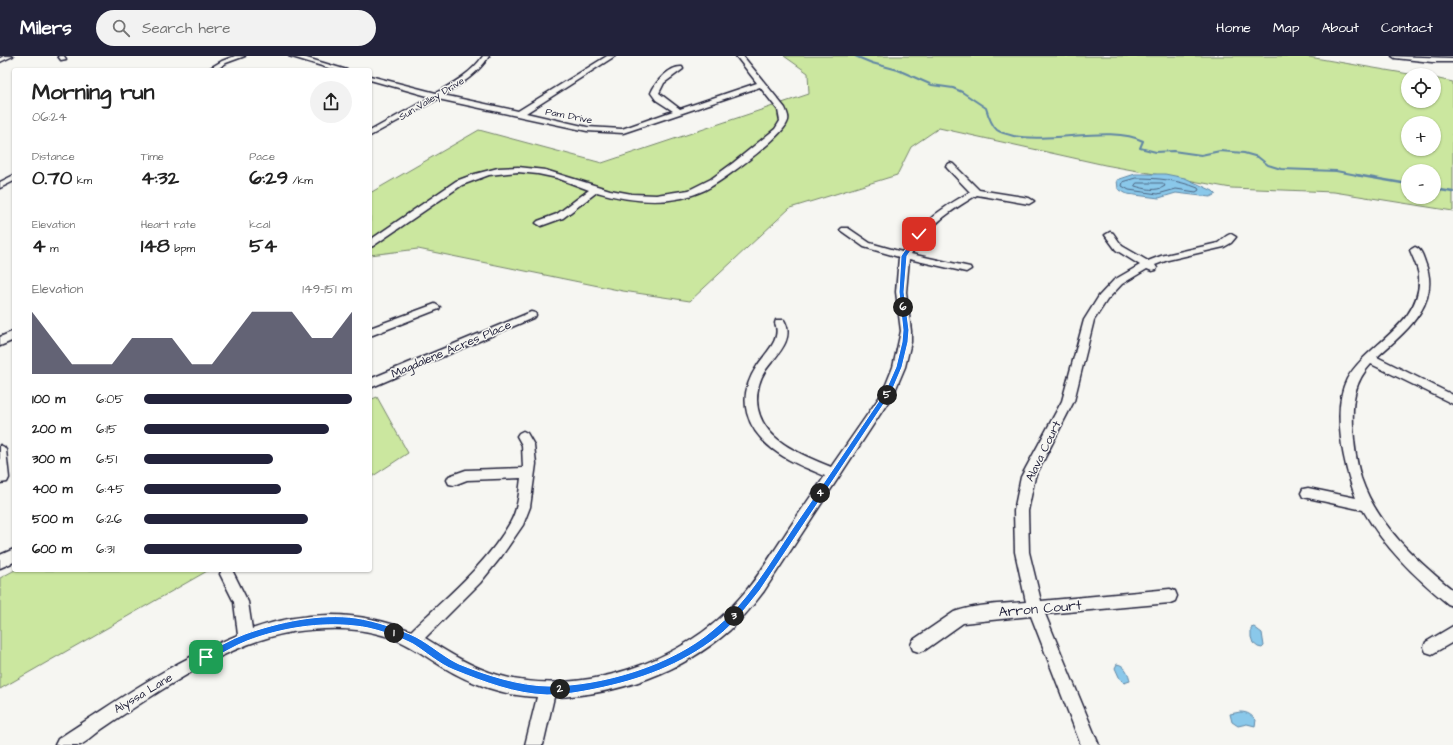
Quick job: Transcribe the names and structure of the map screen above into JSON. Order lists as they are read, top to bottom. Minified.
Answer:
{"streets":{"street":["Sun Valley Drive","Pam Drive","Magdalene Acres Place","Alava Court","Arron Court","Alyssa Lane"]},"crossings":[["Sun Valley Drive","Pam Drive"],["Alava Court","Arron Court"]],"page":{"header":"Milers","search":"Search here","nav":["Home","Map","About","Contact"],"map_buttons":["+","−"],"heading":["Morning run","06:24"],"stats":[["Distance","0.70 km"],["Time","4:32"],["Pace","6:29 /km"],["Elevation","4 m"],["Heart rate","148 bpm"],["kcal","54"]],"chart":["Elevation","149–151 m"],"pins":["6","5","4","3","1","2"],"list":[{"name":"100 m","note":"6:05"},{"name":"200 m","note":"6:15"},{"name":"300 m","note":"6:51"},{"name":"400 m","note":"6:45"},{"name":"500 m","note":"6:26"},{"name":"600 m","note":"6:31"}]}}
